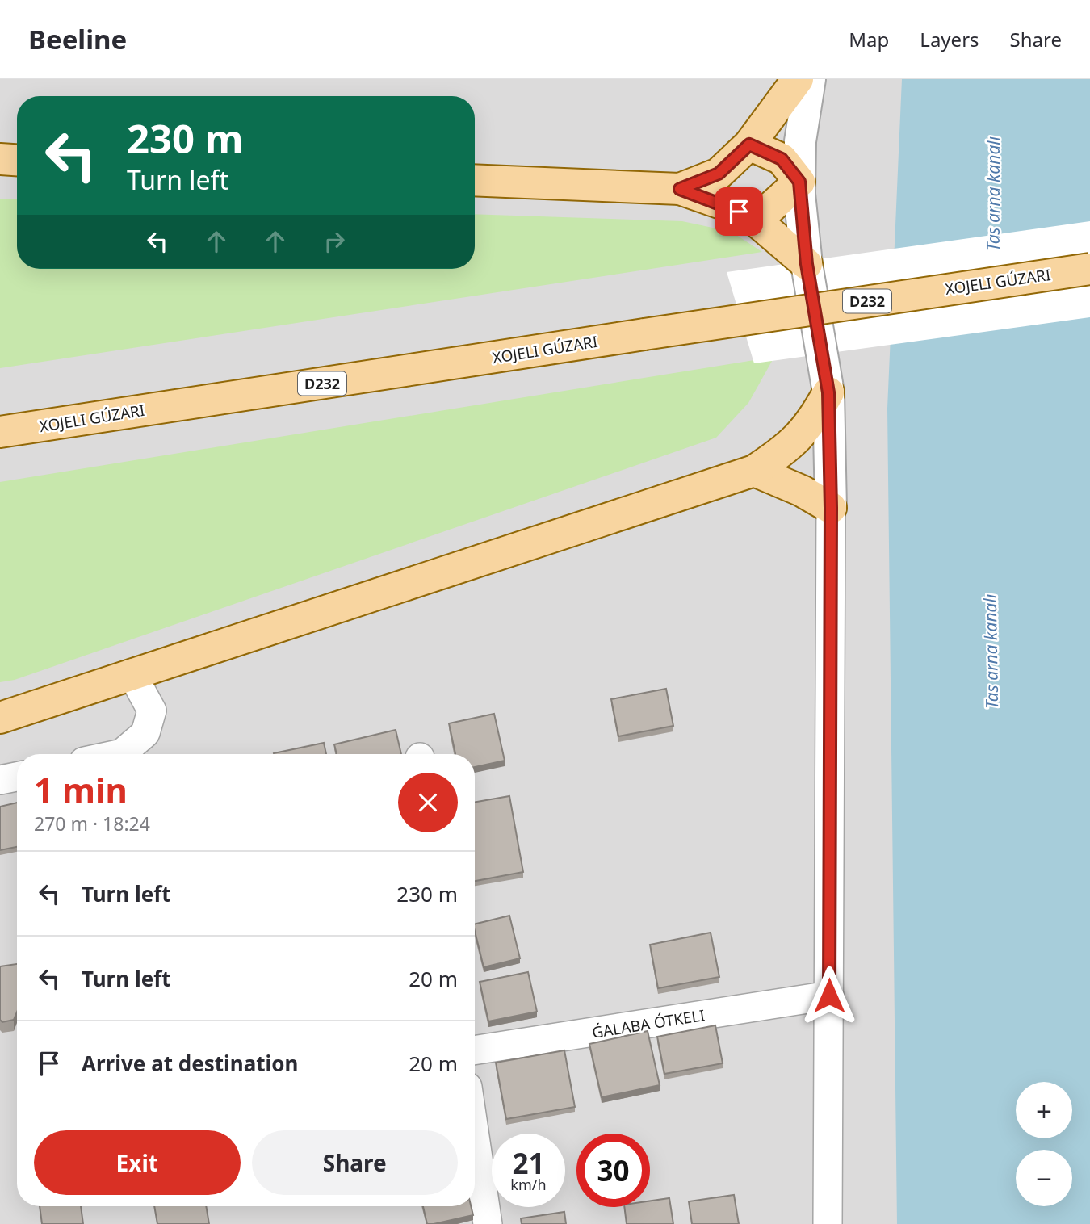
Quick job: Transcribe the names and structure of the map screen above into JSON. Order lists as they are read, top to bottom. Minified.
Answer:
{"streets":{"main road":["D232"],"street":["ǴALABA ÓTKELI"]},"water":["Tas arna kanalı"],"page":{"header":"Beeline","nav":["Map","Layers","Share"],"turn":["230 m","Turn left"],"heading":["1 min","270 m · 18:24"],"list":[{"name":"Turn left","value":"230 m"},{"name":"Turn left","value":"20 m"},{"name":"Arrive at destination","value":"20 m"}],"map_buttons":["+","−"],"buttons":["Exit","Share"],"speed":"21 km/h","limit":"30"}}
